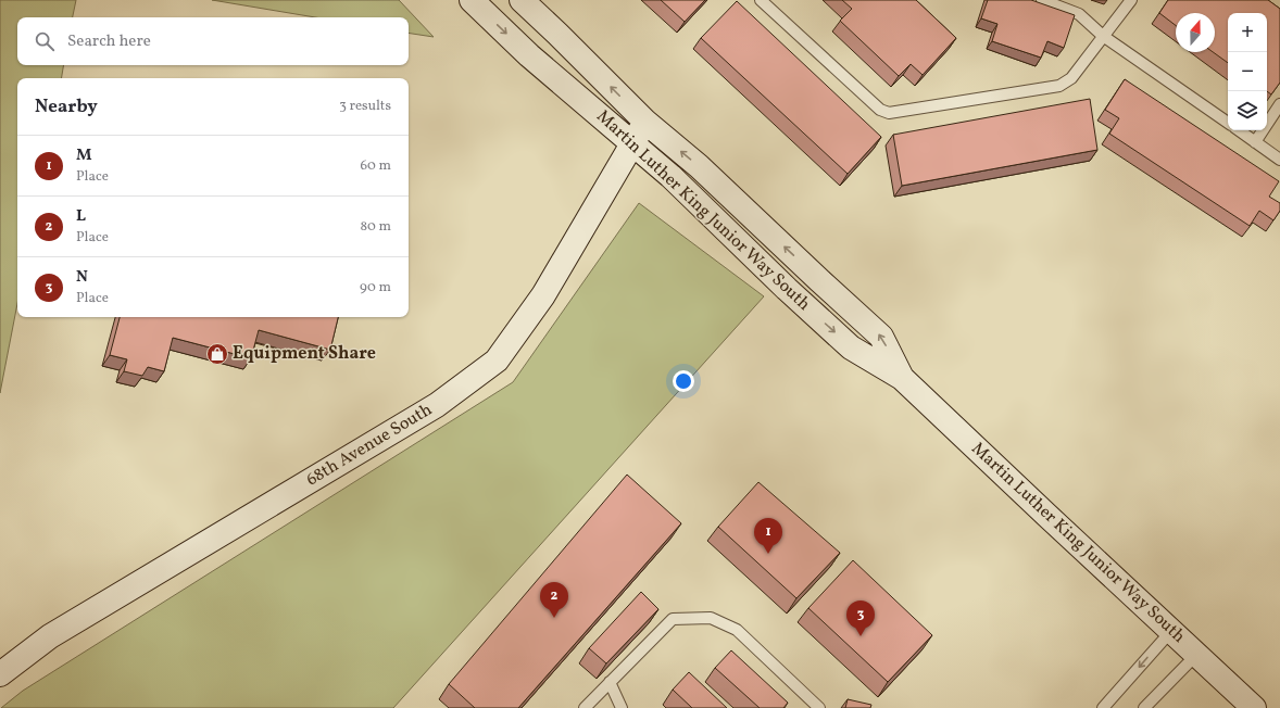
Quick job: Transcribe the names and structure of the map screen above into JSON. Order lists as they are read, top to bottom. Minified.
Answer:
{"streets":{"main road":["Martin Luther King Junior Way South","68th Avenue South"]},"crossings":[["Martin Luther King Junior Way South","68th Avenue South"]],"places":{"shop":["Equipment Share"]},"north":"top","page":{"map_buttons":["+","−"],"search":"Search here","heading":["Nearby","3 results"],"list":[{"mark":"1","name":"M","note":"Place","value":"60 m"},{"mark":"2","name":"L","note":"Place","value":"80 m"},{"mark":"3","name":"N","note":"Place","value":"90 m"}],"pins":["1","2","3"]}}
